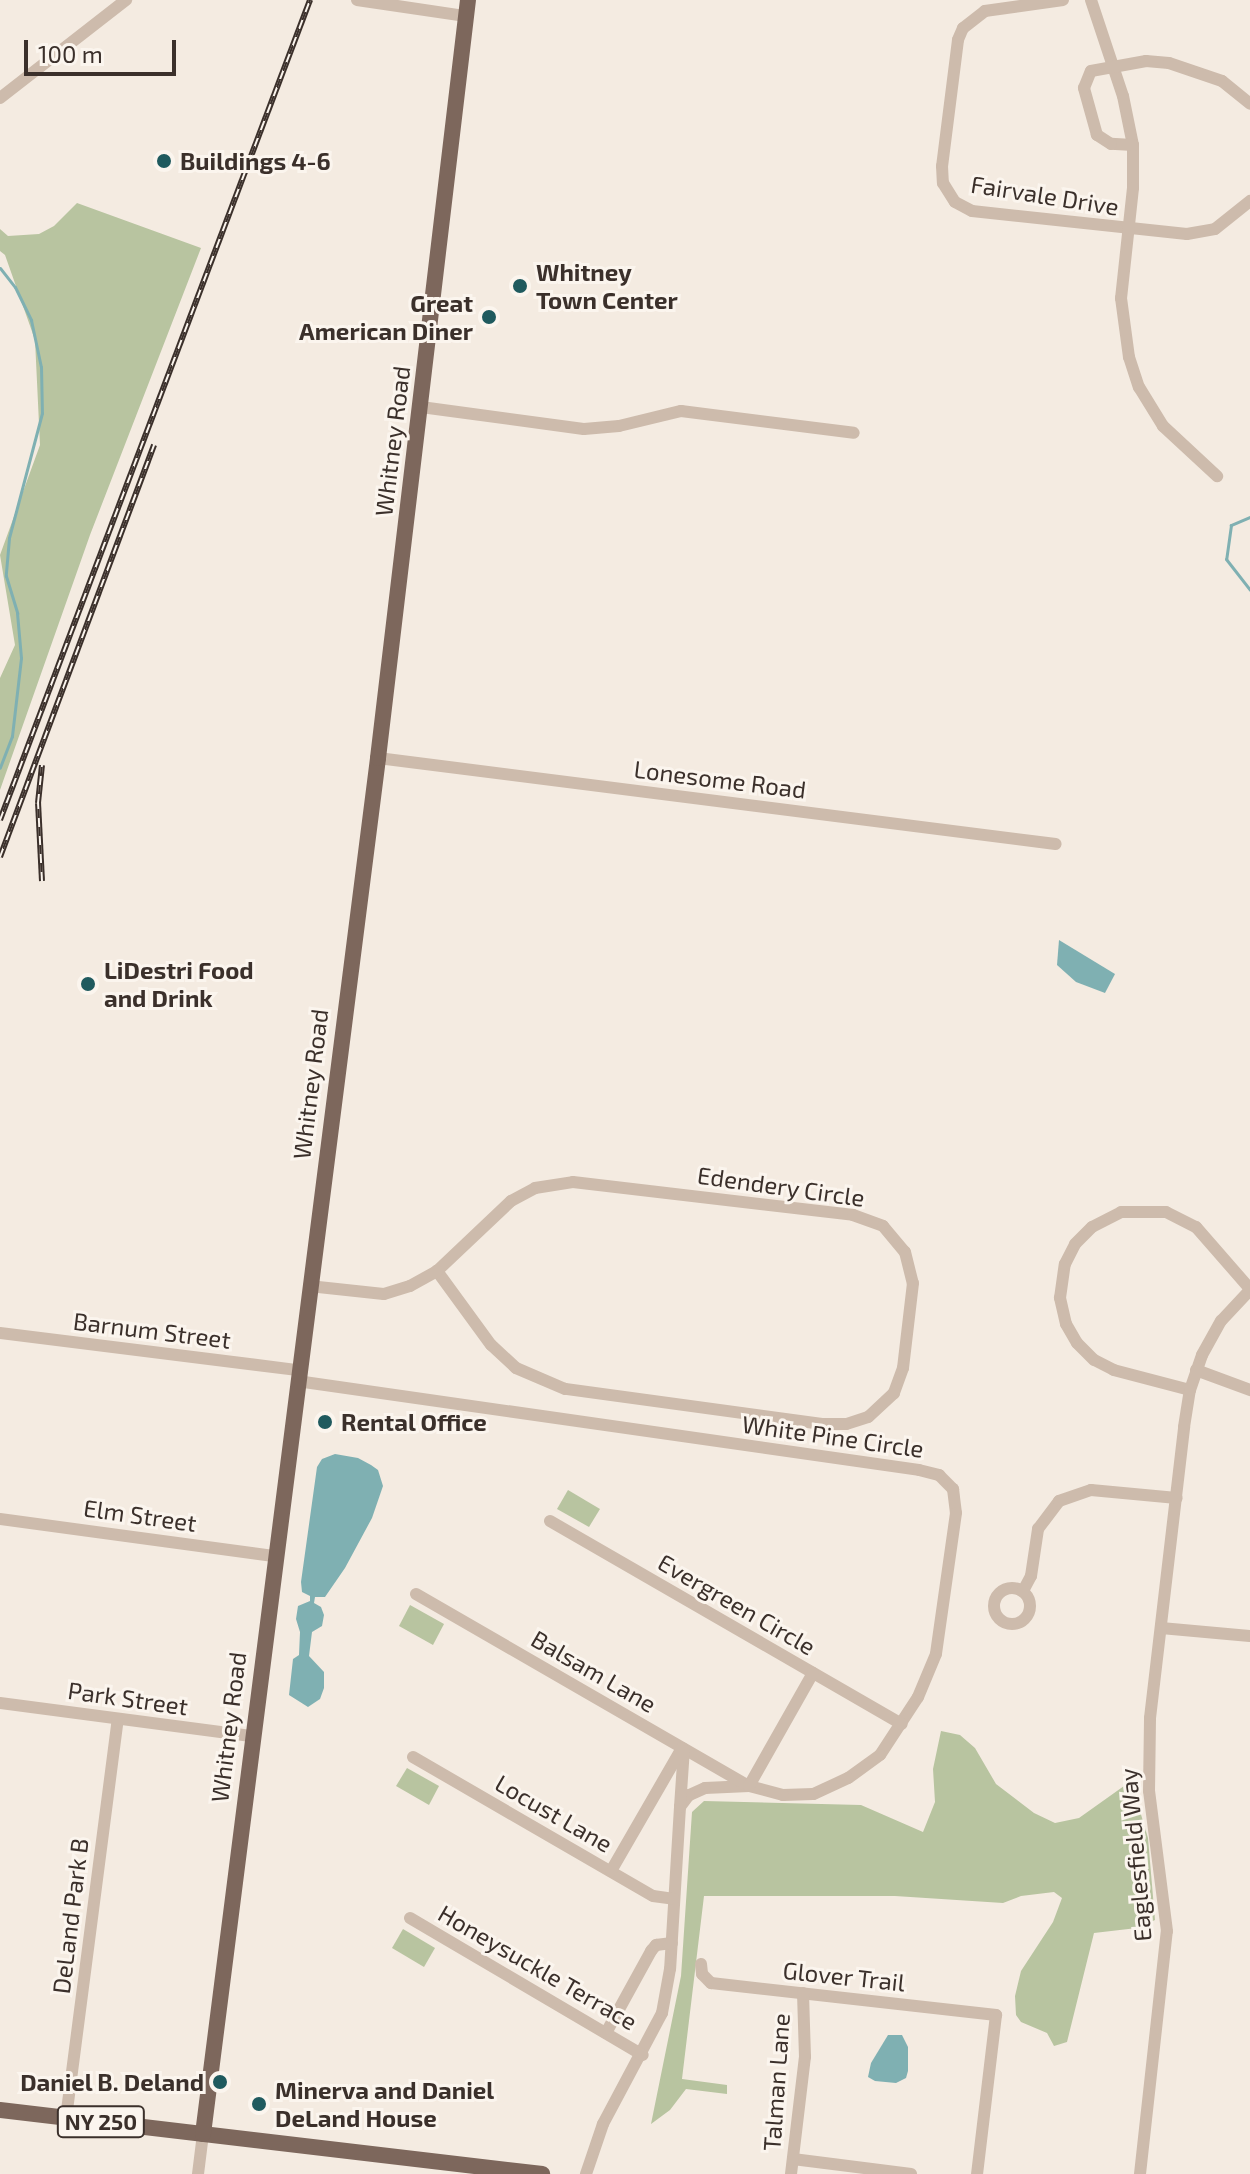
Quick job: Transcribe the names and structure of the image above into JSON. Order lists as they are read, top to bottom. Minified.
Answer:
{"streets":{"main road":["Whitney Road","NY 250"],"street":["Fairvale Drive","Lonesome Road","Edendery Circle","Barnum Street","White Pine Circle","Elm Street","Evergreen Circle","Balsam Lane","Park Street","Locust Lane","Eaglesfield Way","DeLand Park B","Honeysuckle Terrace","Glover Trail","Talman Lane"]},"crossings":[["Whitney Road","Lonesome Road"],["Whitney Road","Edendery Circle"],["Whitney Road","Barnum Street"],["Whitney Road","White Pine Circle"],["Whitney Road","Elm Street"],["Whitney Road","Park Street"],["Whitney Road","NY 250"],["Barnum Street","White Pine Circle"],["White Pine Circle","Evergreen Circle"],["White Pine Circle","Balsam Lane"],["Park Street","DeLand Park B"],["DeLand Park B","NY 250"],["Glover Trail","Talman Lane"]],"places":["Buildings 4-6","Whitney Town Center","Great American Diner","LiDestri Food and Drink","Rental Office","Daniel B. Deland","Minerva and Daniel DeLand House"],"scale_bar":"100 m"}
